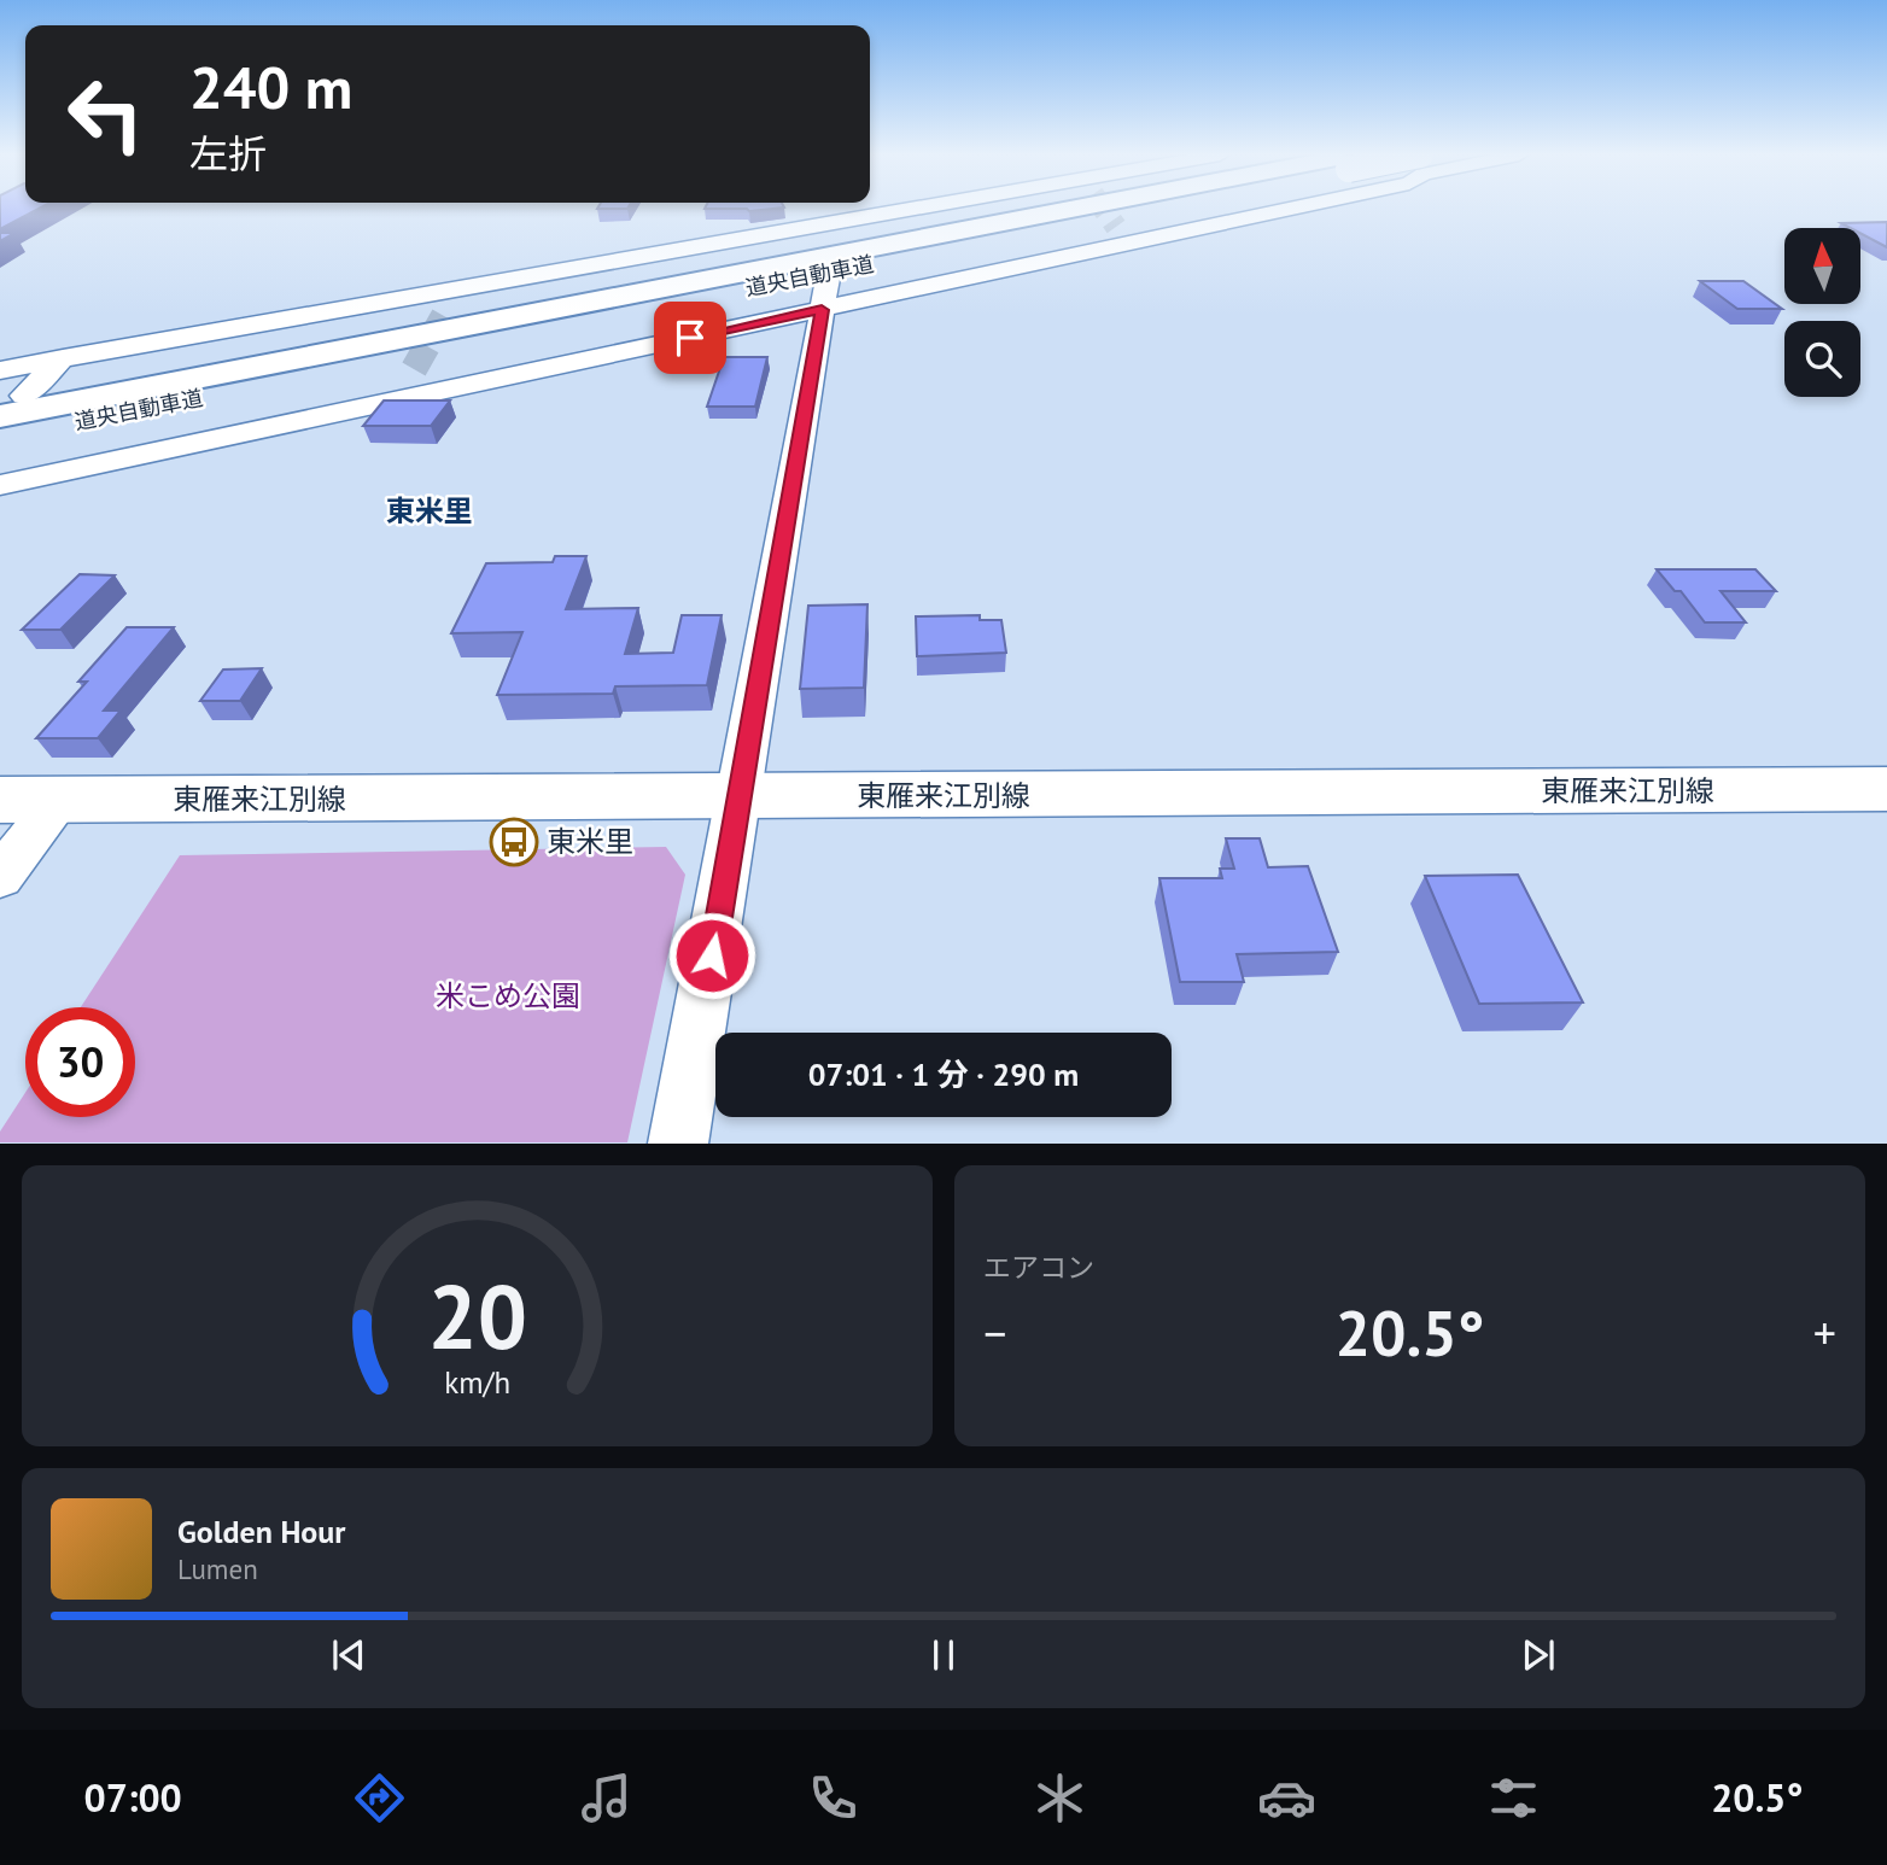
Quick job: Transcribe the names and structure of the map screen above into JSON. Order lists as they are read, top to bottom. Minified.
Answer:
{"streets":{"highway":["道央自動車道"],"main road":["東雁来江別線"]},"districts":["東米里"],"parks":["米こめ公園"],"places":{"bus stop":["東米里"]},"north":"top","page":{"turn":["240 m","左折"],"limit":"30","trip":"07:01 · 1 分 · 290 m","tile":"エアコン","heat":["−","20.5°","+"],"song":["Golden Hour","Lumen"],"tabs":["07:00","20.5°"],"gauge":["20","km/h"]}}
